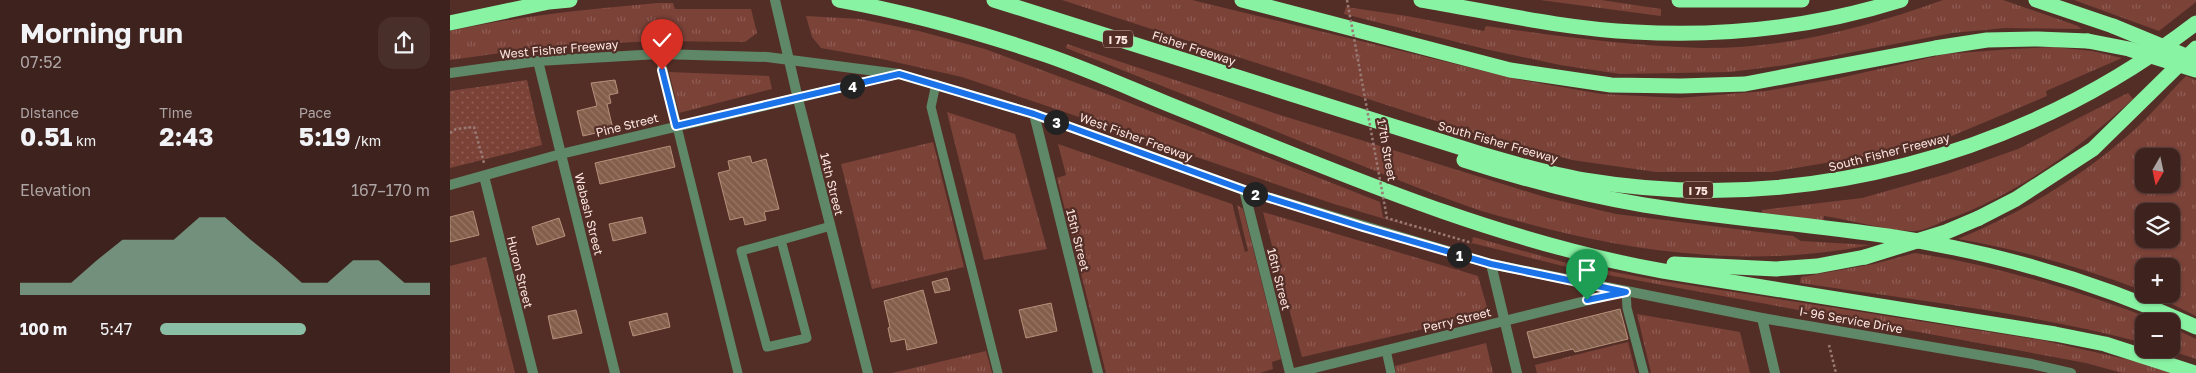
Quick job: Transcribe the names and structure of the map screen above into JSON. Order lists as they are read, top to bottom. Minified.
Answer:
{"streets":{"highway":["I 75","Fisher Freeway","South Fisher Freeway"],"street":["West Fisher Freeway","Pine Street","14th Street","Wabash Street","15th Street","Huron Street","16th Street","Perry Street","I- 96 Service Drive"],"path":["17th Street"]},"crossings":[["Fisher Freeway","South Fisher Freeway"],["West Fisher Freeway","Pine Street"],["West Fisher Freeway","14th Street"],["West Fisher Freeway","Wabash Street"],["West Fisher Freeway","15th Street"],["West Fisher Freeway","16th Street"],["West Fisher Freeway","Perry Street"],["West Fisher Freeway","I- 96 Service Drive"],["Pine Street","14th Street"],["Pine Street","Wabash Street"],["Pine Street","Huron Street"],["Perry Street","I- 96 Service Drive"]],"north":"bottom","page":{"heading":["Morning run","07:52"],"pins":["4","3","2","1"],"stats":[["Distance","0.51 km"],["Time","2:43"],["Pace","5:19 /km"]],"map_buttons":["+","−"],"chart":["Elevation","167–170 m"],"list":[{"name":"100 m","note":"5:47"}]}}
